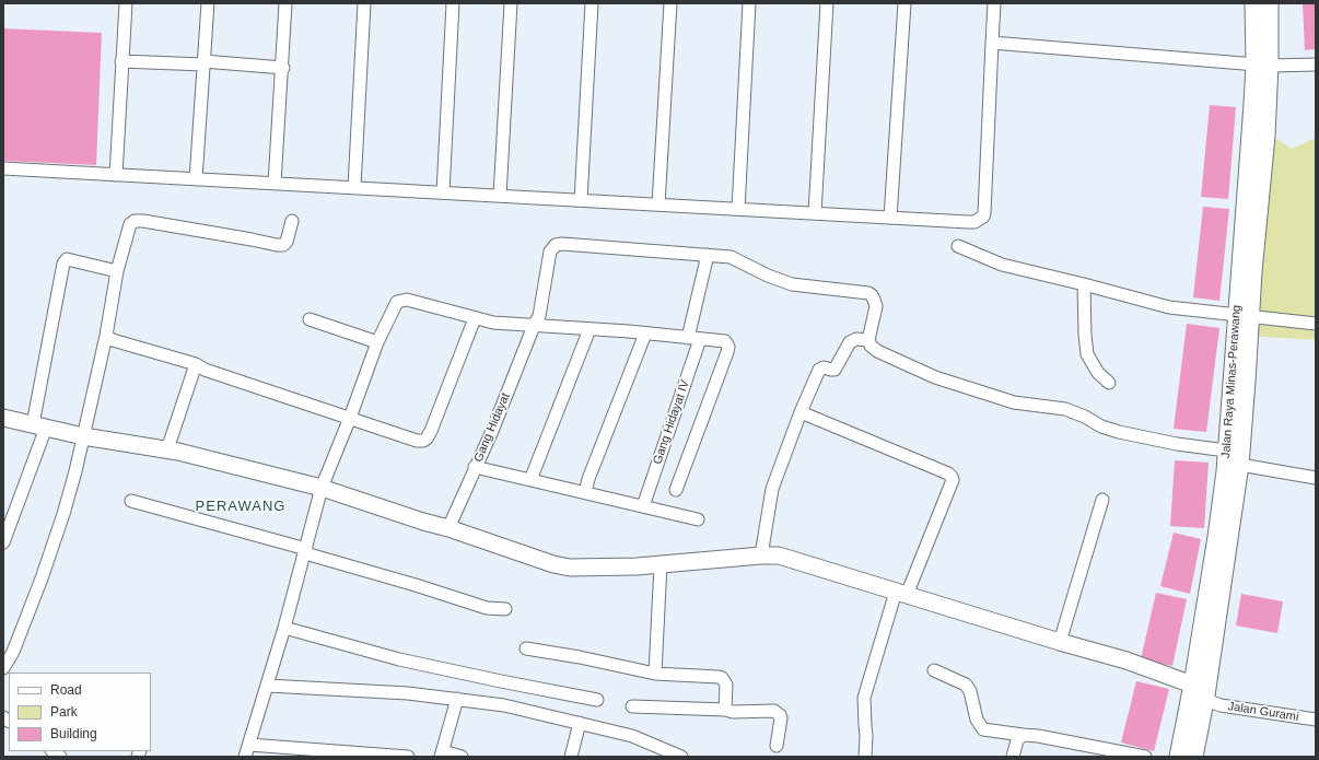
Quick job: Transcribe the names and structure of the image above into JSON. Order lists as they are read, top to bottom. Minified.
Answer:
{"streets":{"main road":["Jalan Raya Minas-Perawang"],"street":["Gang Hidayat IV","Gang Hidayat","Jalan Gurami"]},"crossings":[["Jalan Raya Minas-Perawang","Jalan Gurami"],["Gang Hidayat IV","Gang Hidayat"]],"districts":["PERAWANG"],"legend":["Road","Park","Building"]}
